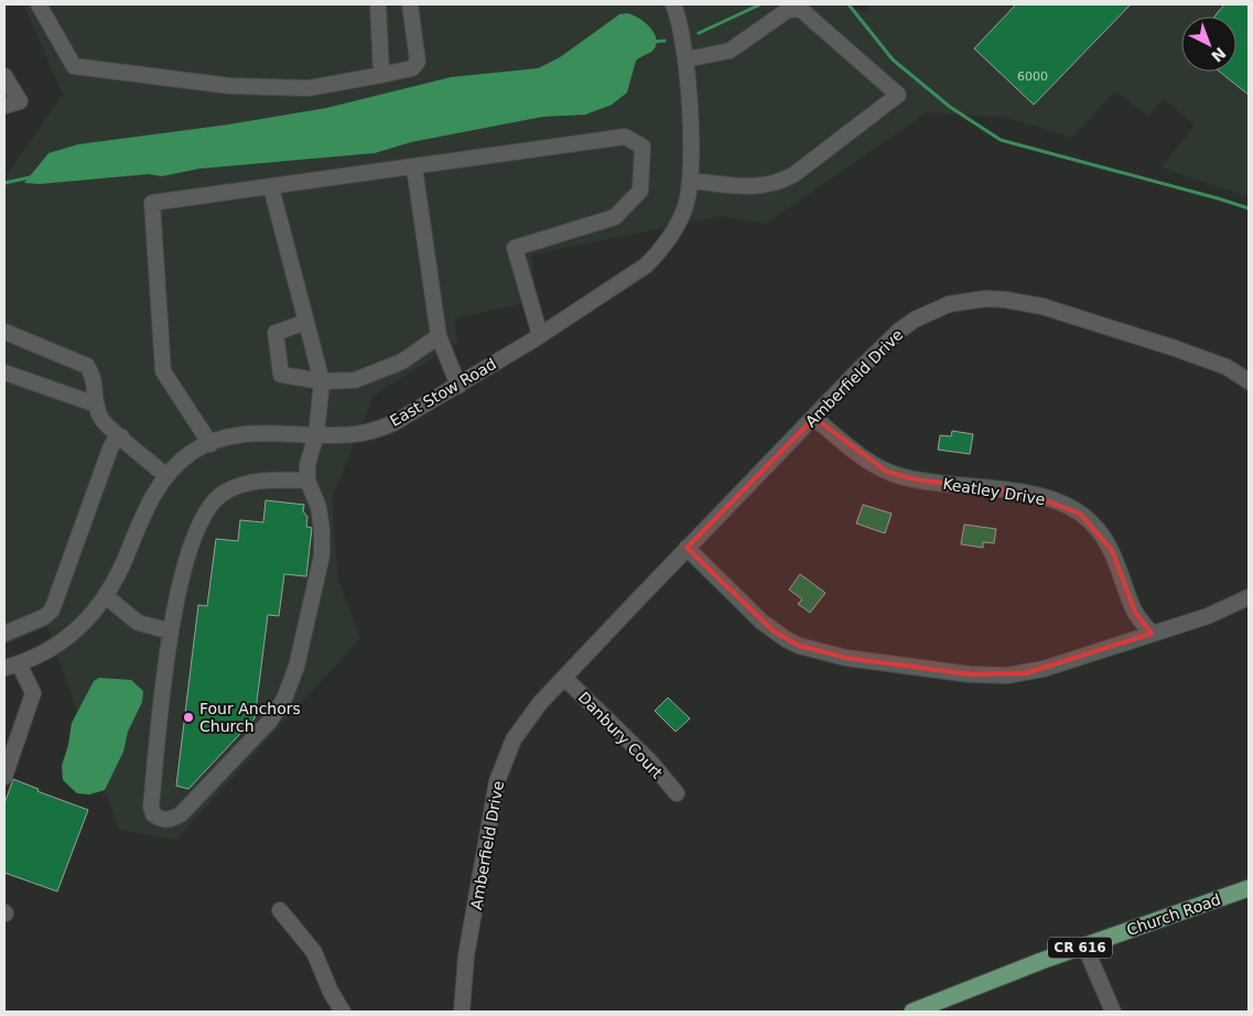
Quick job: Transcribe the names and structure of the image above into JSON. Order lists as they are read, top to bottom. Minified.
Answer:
{"streets":{"main road":["Church Road","CR 616"],"street":["Amberfield Drive","East Stow Road","Keatley Drive","Danbury Court"]},"crossings":[["Amberfield Drive","Keatley Drive"],["Amberfield Drive","Danbury Court"]],"places":["Four Anchors Church"],"house_numbers":["6000"],"north":"bottom right"}
